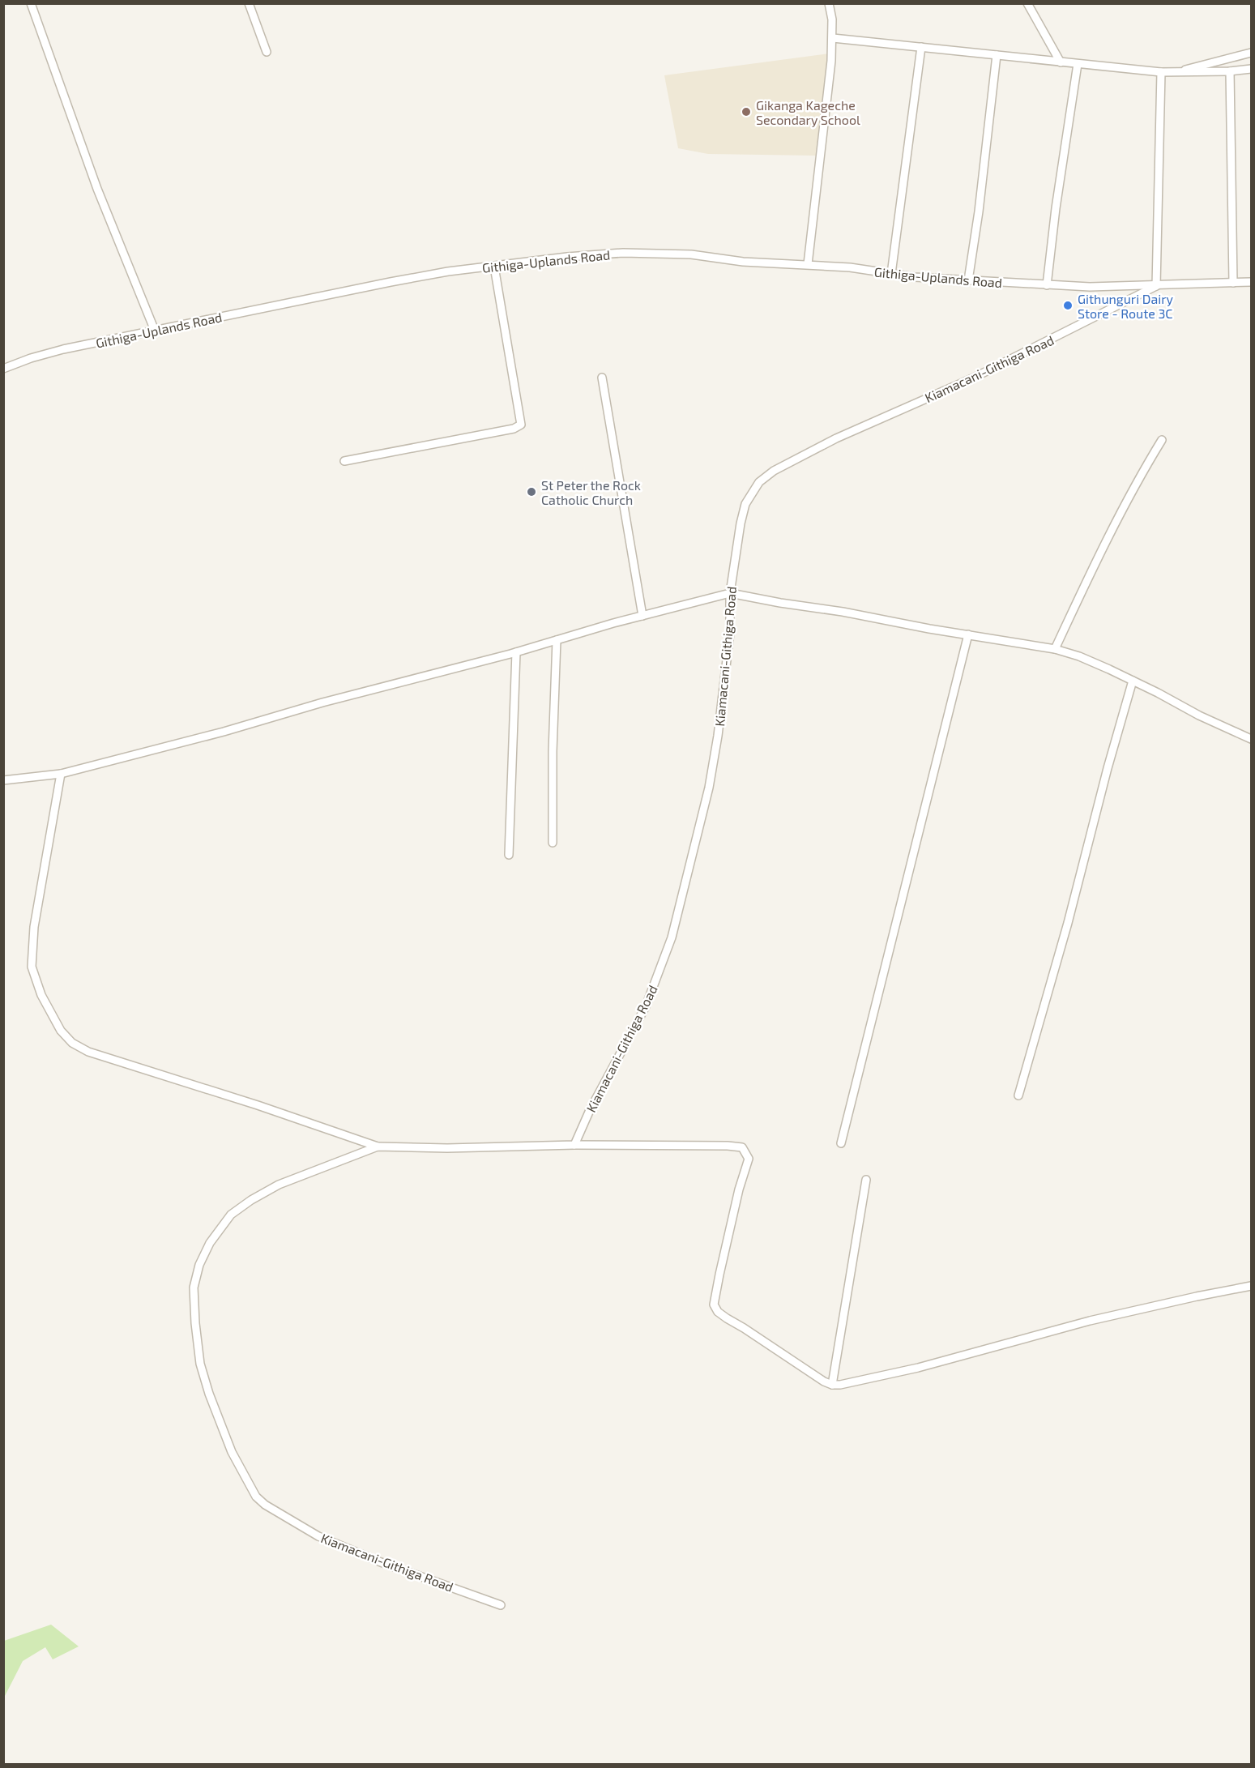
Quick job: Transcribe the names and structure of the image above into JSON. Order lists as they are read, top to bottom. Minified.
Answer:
{"streets":{"street":["Githiga-Uplands Road","Kiamacani-Githiga Road"]},"crossings":[["Githiga-Uplands Road","Kiamacani-Githiga Road"]],"places":["Gikanga Kageche Secondary School","Githunguri Dairy Store - Route 3C","St Peter the Rock Catholic Church"]}
